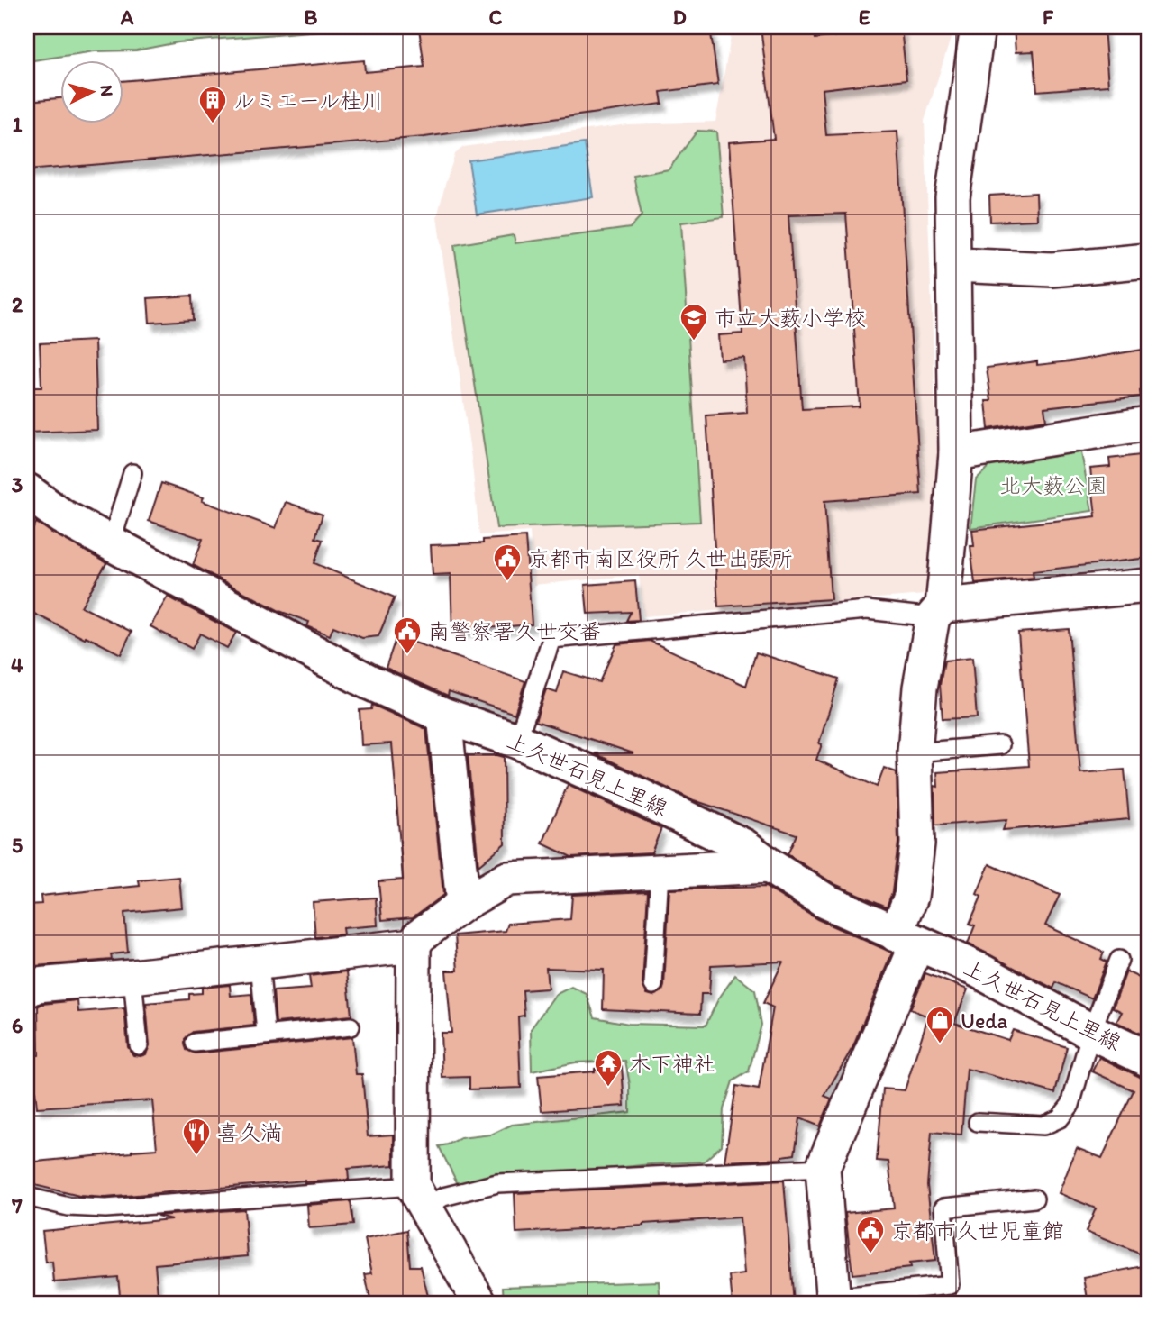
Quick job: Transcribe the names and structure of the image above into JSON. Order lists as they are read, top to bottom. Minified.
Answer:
{"streets":{"main road":["上久世石見上里線"]},"parks":["北大薮公園"],"places":{"building":["ルミエール桂川"],"school or university":["市立大薮小学校"],"public building":["京都市南区役所 久世出張所","南警察署久世交番","京都市久世児童館"],"shop":["Ueda"],"temple":["木下神社"],"restaurant":["喜久満"]},"north":"right","grid":{"columns":["A","B","C","D","E","F"],"rows":["1","2","3","4","5","6","7"]}}
